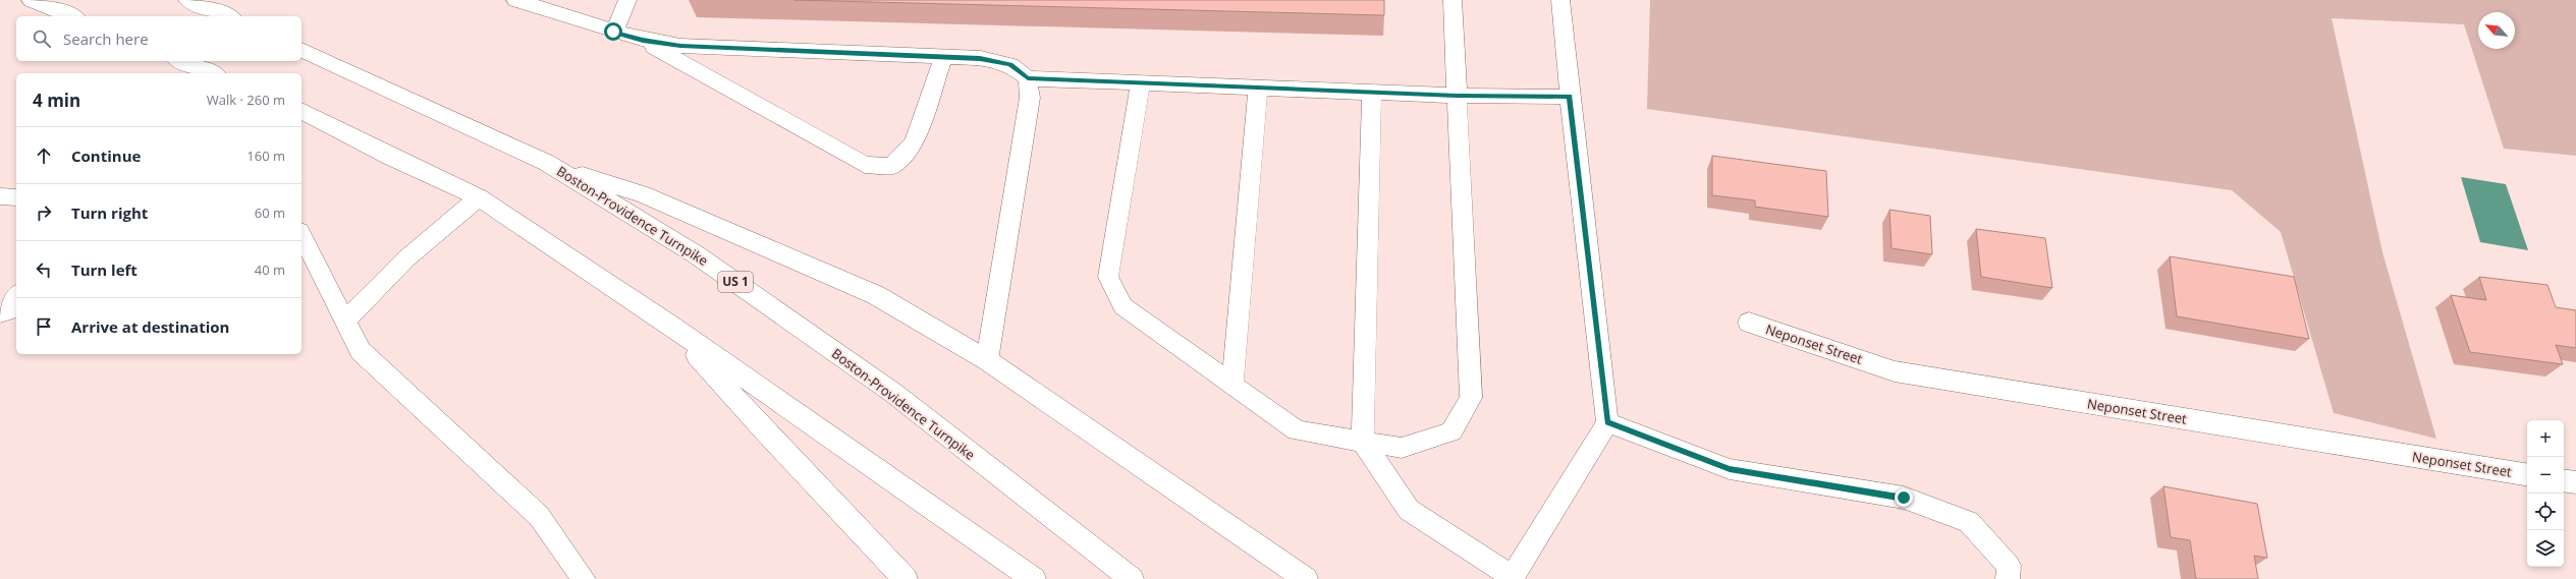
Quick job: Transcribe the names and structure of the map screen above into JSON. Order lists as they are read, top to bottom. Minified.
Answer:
{"streets":{"main road":["Boston-Providence Turnpike","US 1","Neponset Street"]},"north":"top left","page":{"search":"Search here","heading":["4 min","Walk · 260 m"],"list":[["Continue","160 m"],["Turn right","60 m"],["Turn left","40 m"],"Arrive at destination"],"map_buttons":["+","−"]}}
